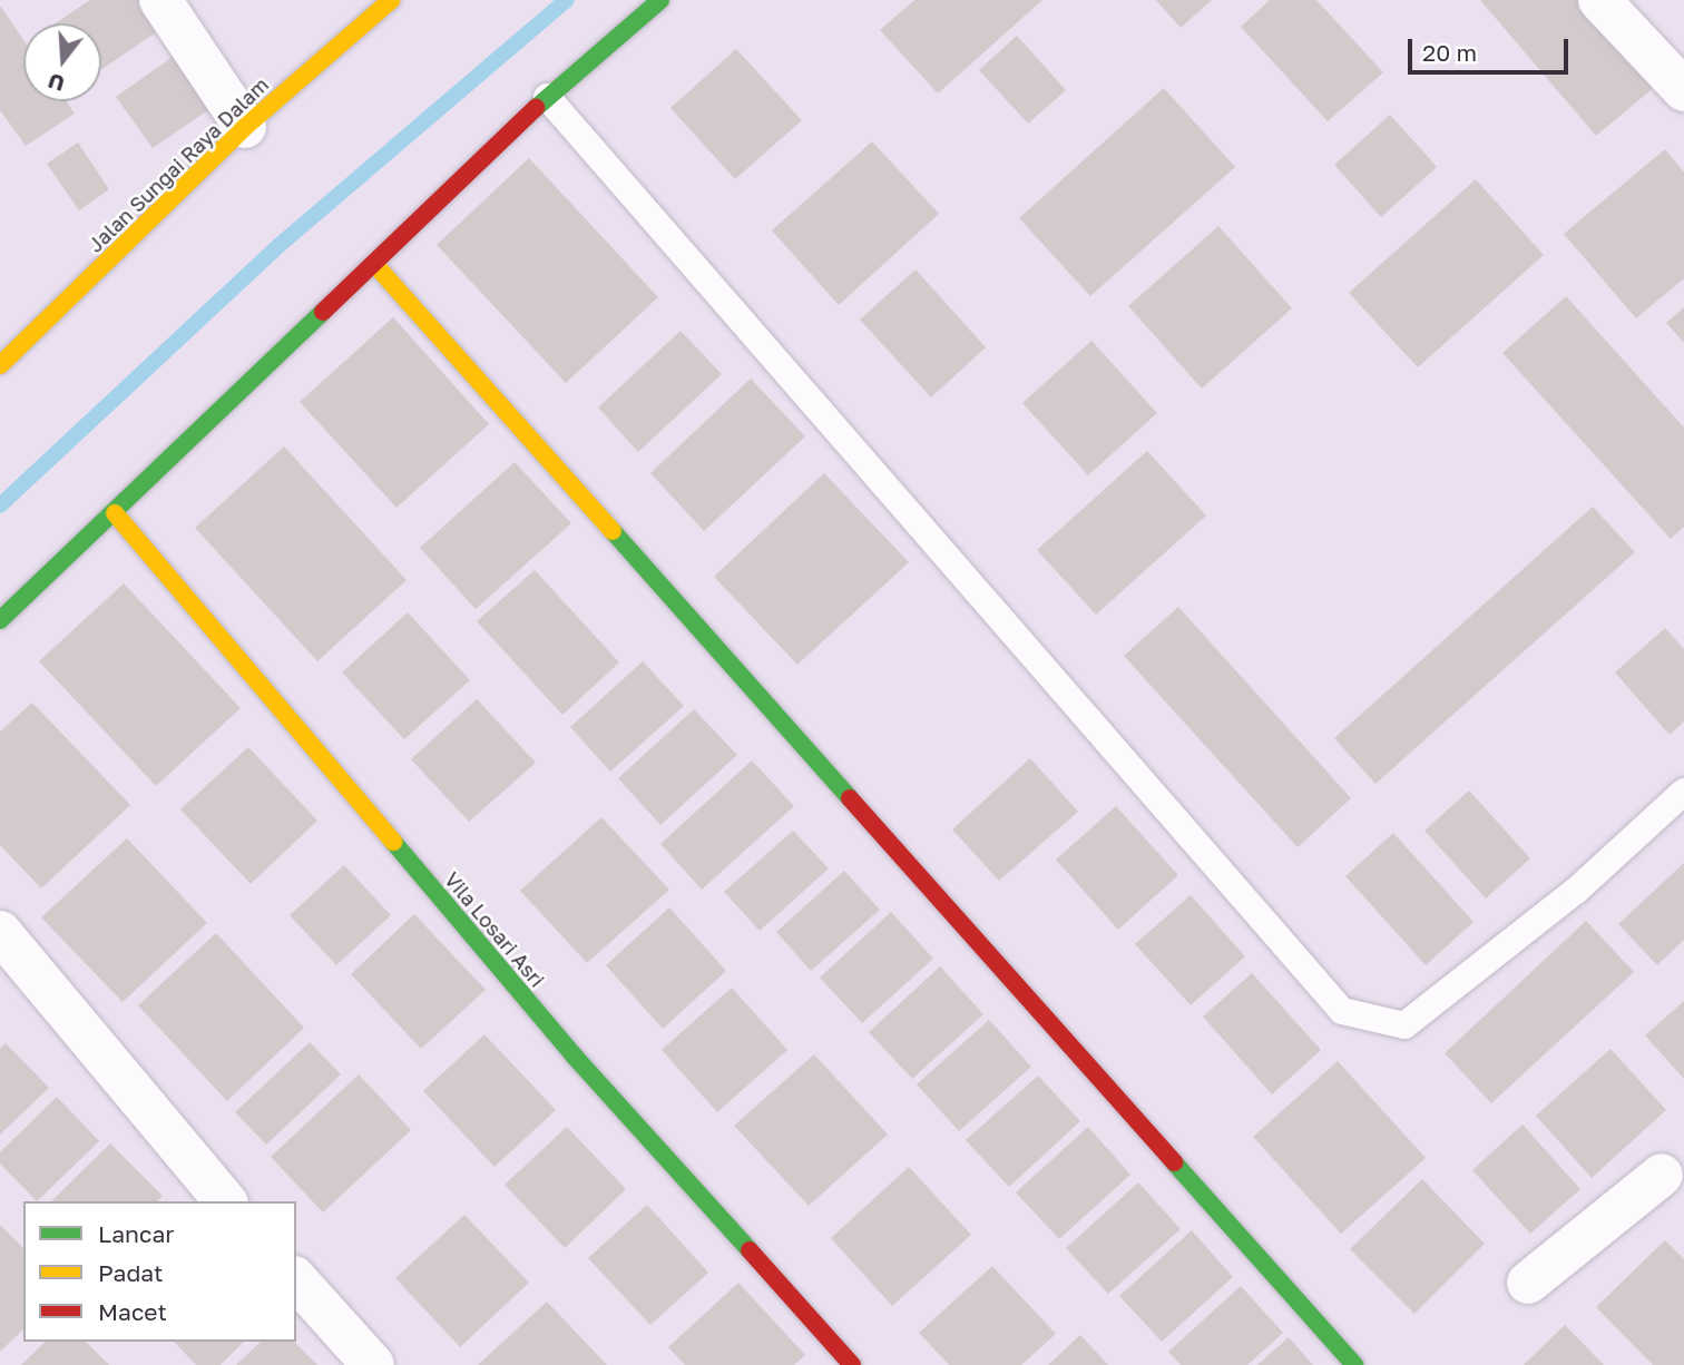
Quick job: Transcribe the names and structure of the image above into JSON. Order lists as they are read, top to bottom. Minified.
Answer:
{"streets":{"street":["Jalan Sungai Raya Dalam","Vila Losari Asri"]},"legend":["Lancar","Padat","Macet"],"scale_bar":"20 m","north":"bottom"}
